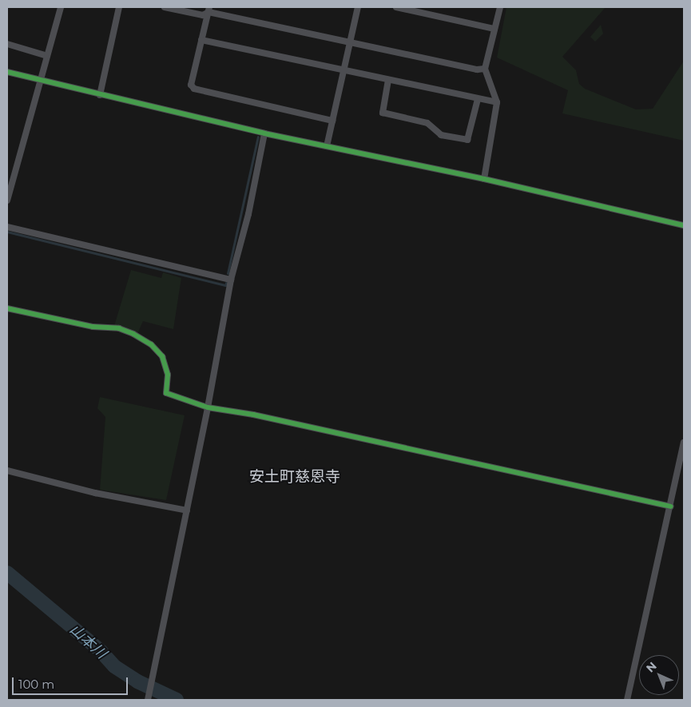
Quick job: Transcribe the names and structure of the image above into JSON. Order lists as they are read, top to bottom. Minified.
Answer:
{"districts":["安土町慈恩寺"],"water":["山本川"],"scale_bar":"100 m","north":"top left"}
